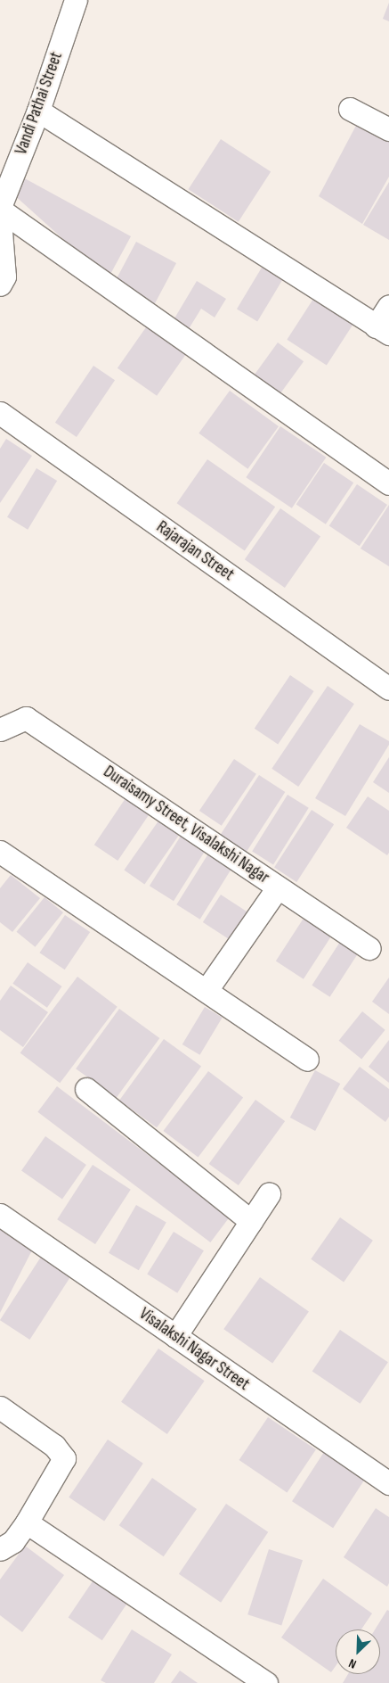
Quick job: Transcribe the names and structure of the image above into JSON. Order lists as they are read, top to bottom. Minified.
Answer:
{"streets":{"street":["Vandi Pathai Street","Rajarajan Street","Duraisamy Street, Visalakshi Nagar","Visalakshi Nagar Street"]},"north":"bottom left"}
